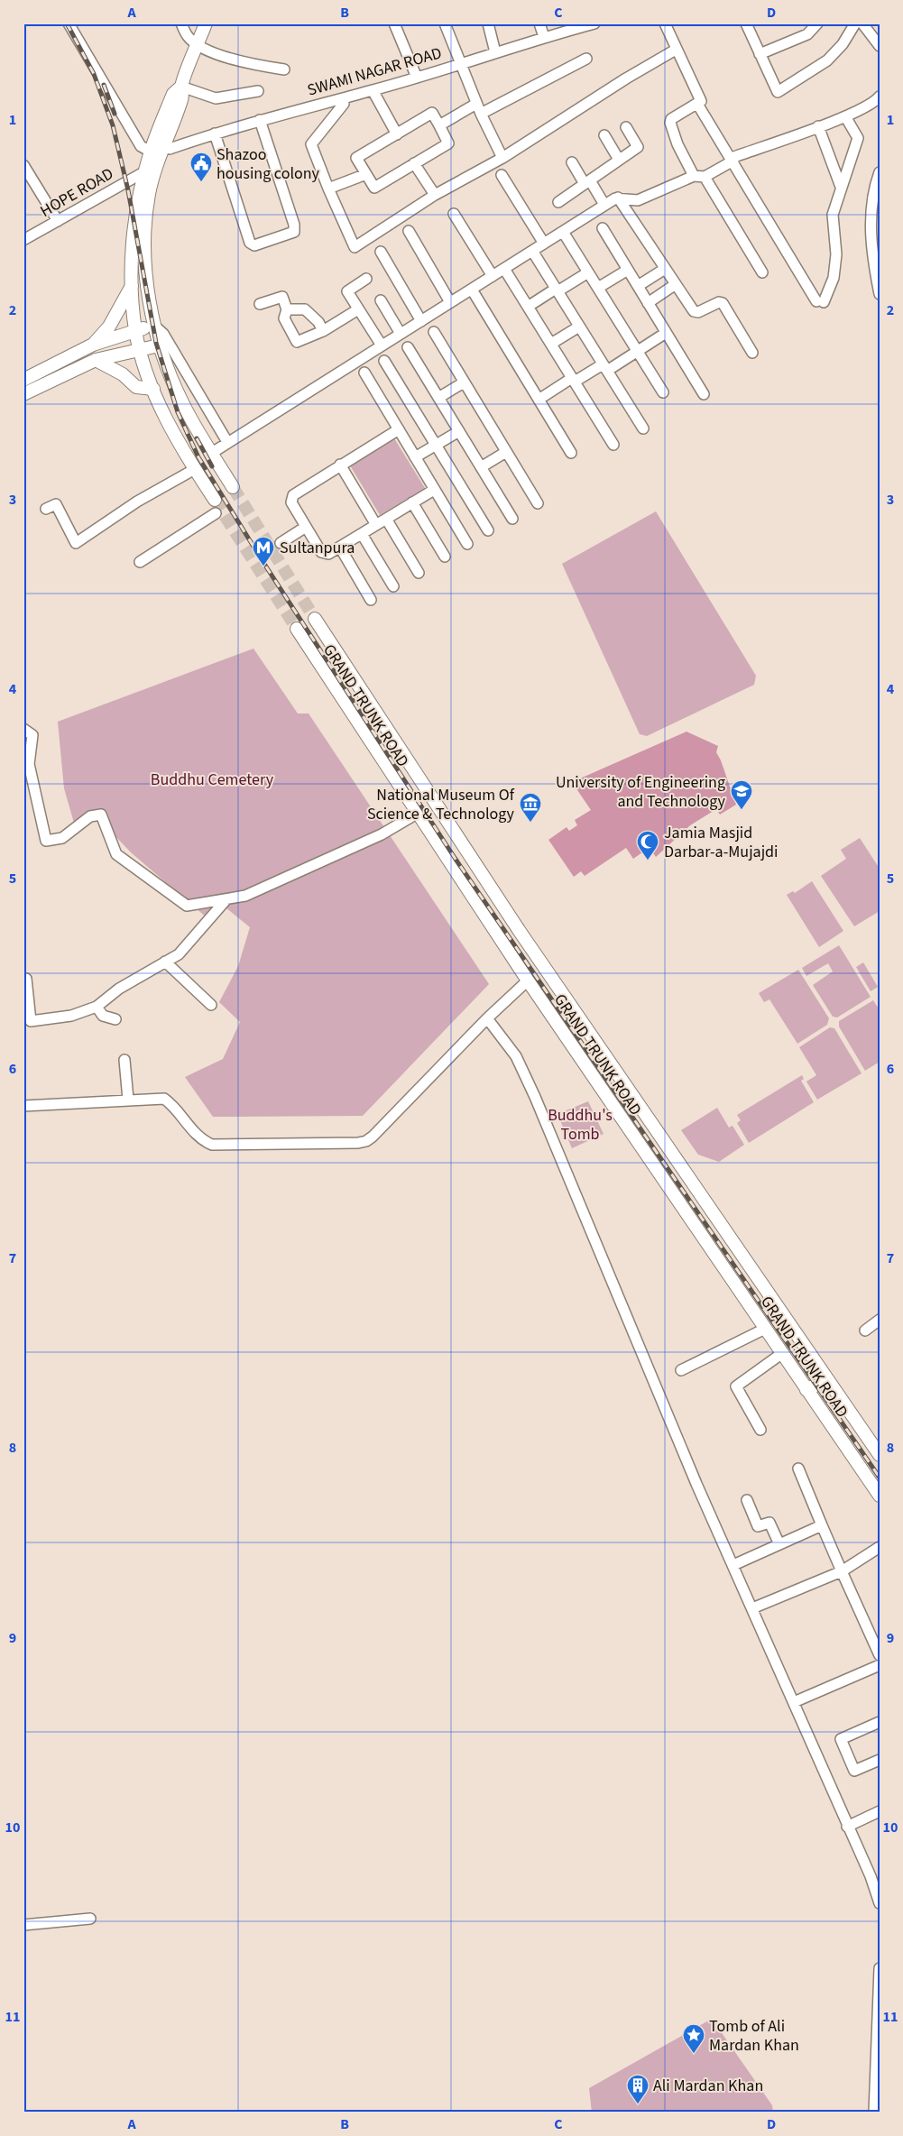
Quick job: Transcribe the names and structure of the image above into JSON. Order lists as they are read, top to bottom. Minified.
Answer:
{"streets":{"main road":["GRAND TRUNK ROAD"],"street":["SWAMI NAGAR ROAD","HOPE ROAD"]},"parks":["Buddhu Cemetery","Buddhu's Tomb"],"places":{"public building":["Shazoo housing colony"],"metro station":["Sultanpura"],"school or university":["University of Engineering and Technology"],"museum":["National Museum Of Science & Technology"],"mosque":["Jamia Masjid Darbar-a-Mujajdi"],"place":["Tomb of Ali Mardan Khan"],"building":["Ali Mardan Khan"]},"grid":{"columns":["A","B","C","D"],"rows":["1","2","3","4","5","6","7","8","9","10","11"]}}
